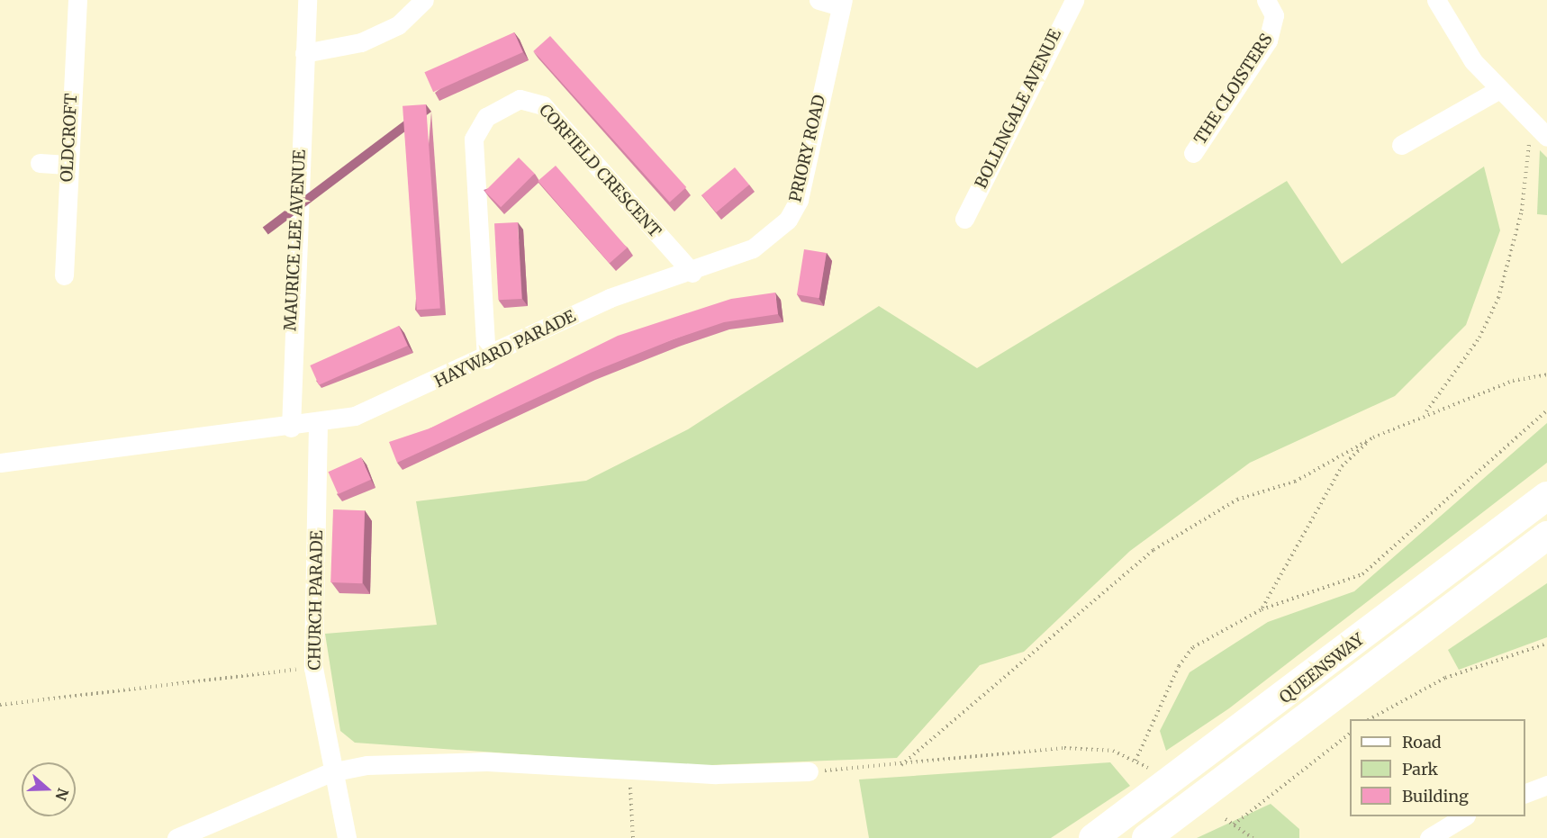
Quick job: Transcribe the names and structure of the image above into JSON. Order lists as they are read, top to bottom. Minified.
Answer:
{"streets":{"highway":["QUEENSWAY"],"street":["THE CLOISTERS","BOLLINGALE AVENUE","OLDCROFT","PRIORY ROAD","CORFIELD CRESCENT","MAURICE LEE AVENUE","HAYWARD PARADE","CHURCH PARADE"]},"crossings":[["PRIORY ROAD","CORFIELD CRESCENT"],["PRIORY ROAD","HAYWARD PARADE"],["CORFIELD CRESCENT","HAYWARD PARADE"],["MAURICE LEE AVENUE","HAYWARD PARADE"],["HAYWARD PARADE","CHURCH PARADE"]],"legend":["Road","Park","Building"],"north":"right"}
